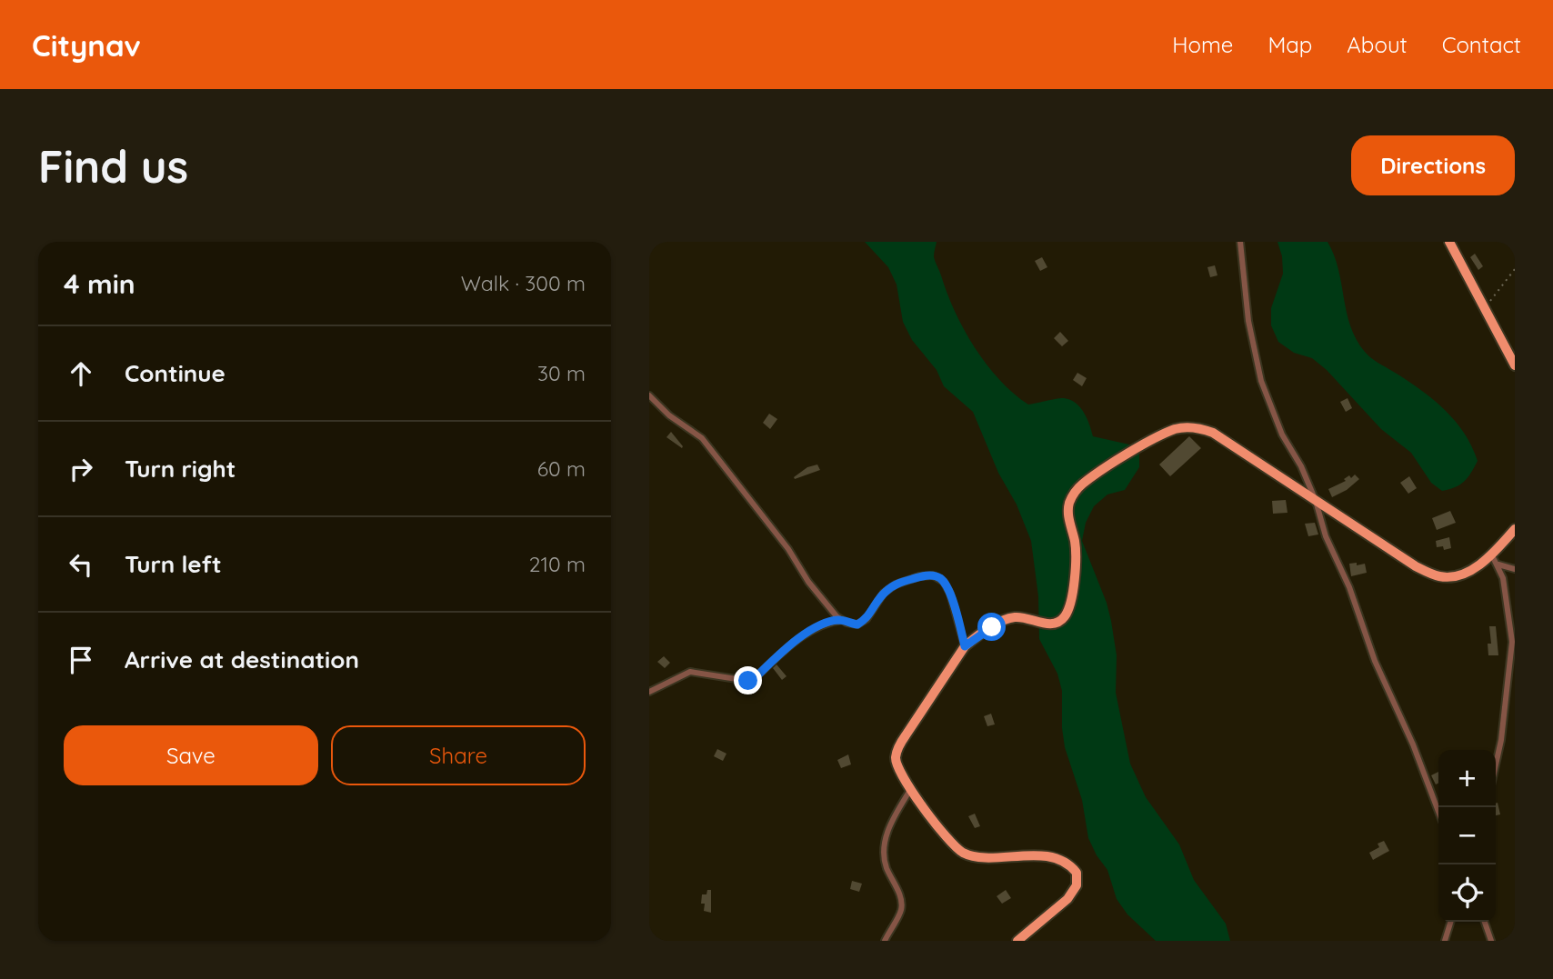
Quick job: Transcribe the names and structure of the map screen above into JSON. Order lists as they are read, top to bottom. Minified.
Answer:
{"page":{"header":"Citynav","nav":["Home","Map","About","Contact"],"buttons":["Directions",["Save","Share"]],"title":"Find us","heading":["4 min","Walk · 300 m"],"list":[["Continue","30 m"],["Turn right","60 m"],["Turn left","210 m"],"Arrive at destination"],"map_buttons":["+","−"]}}
